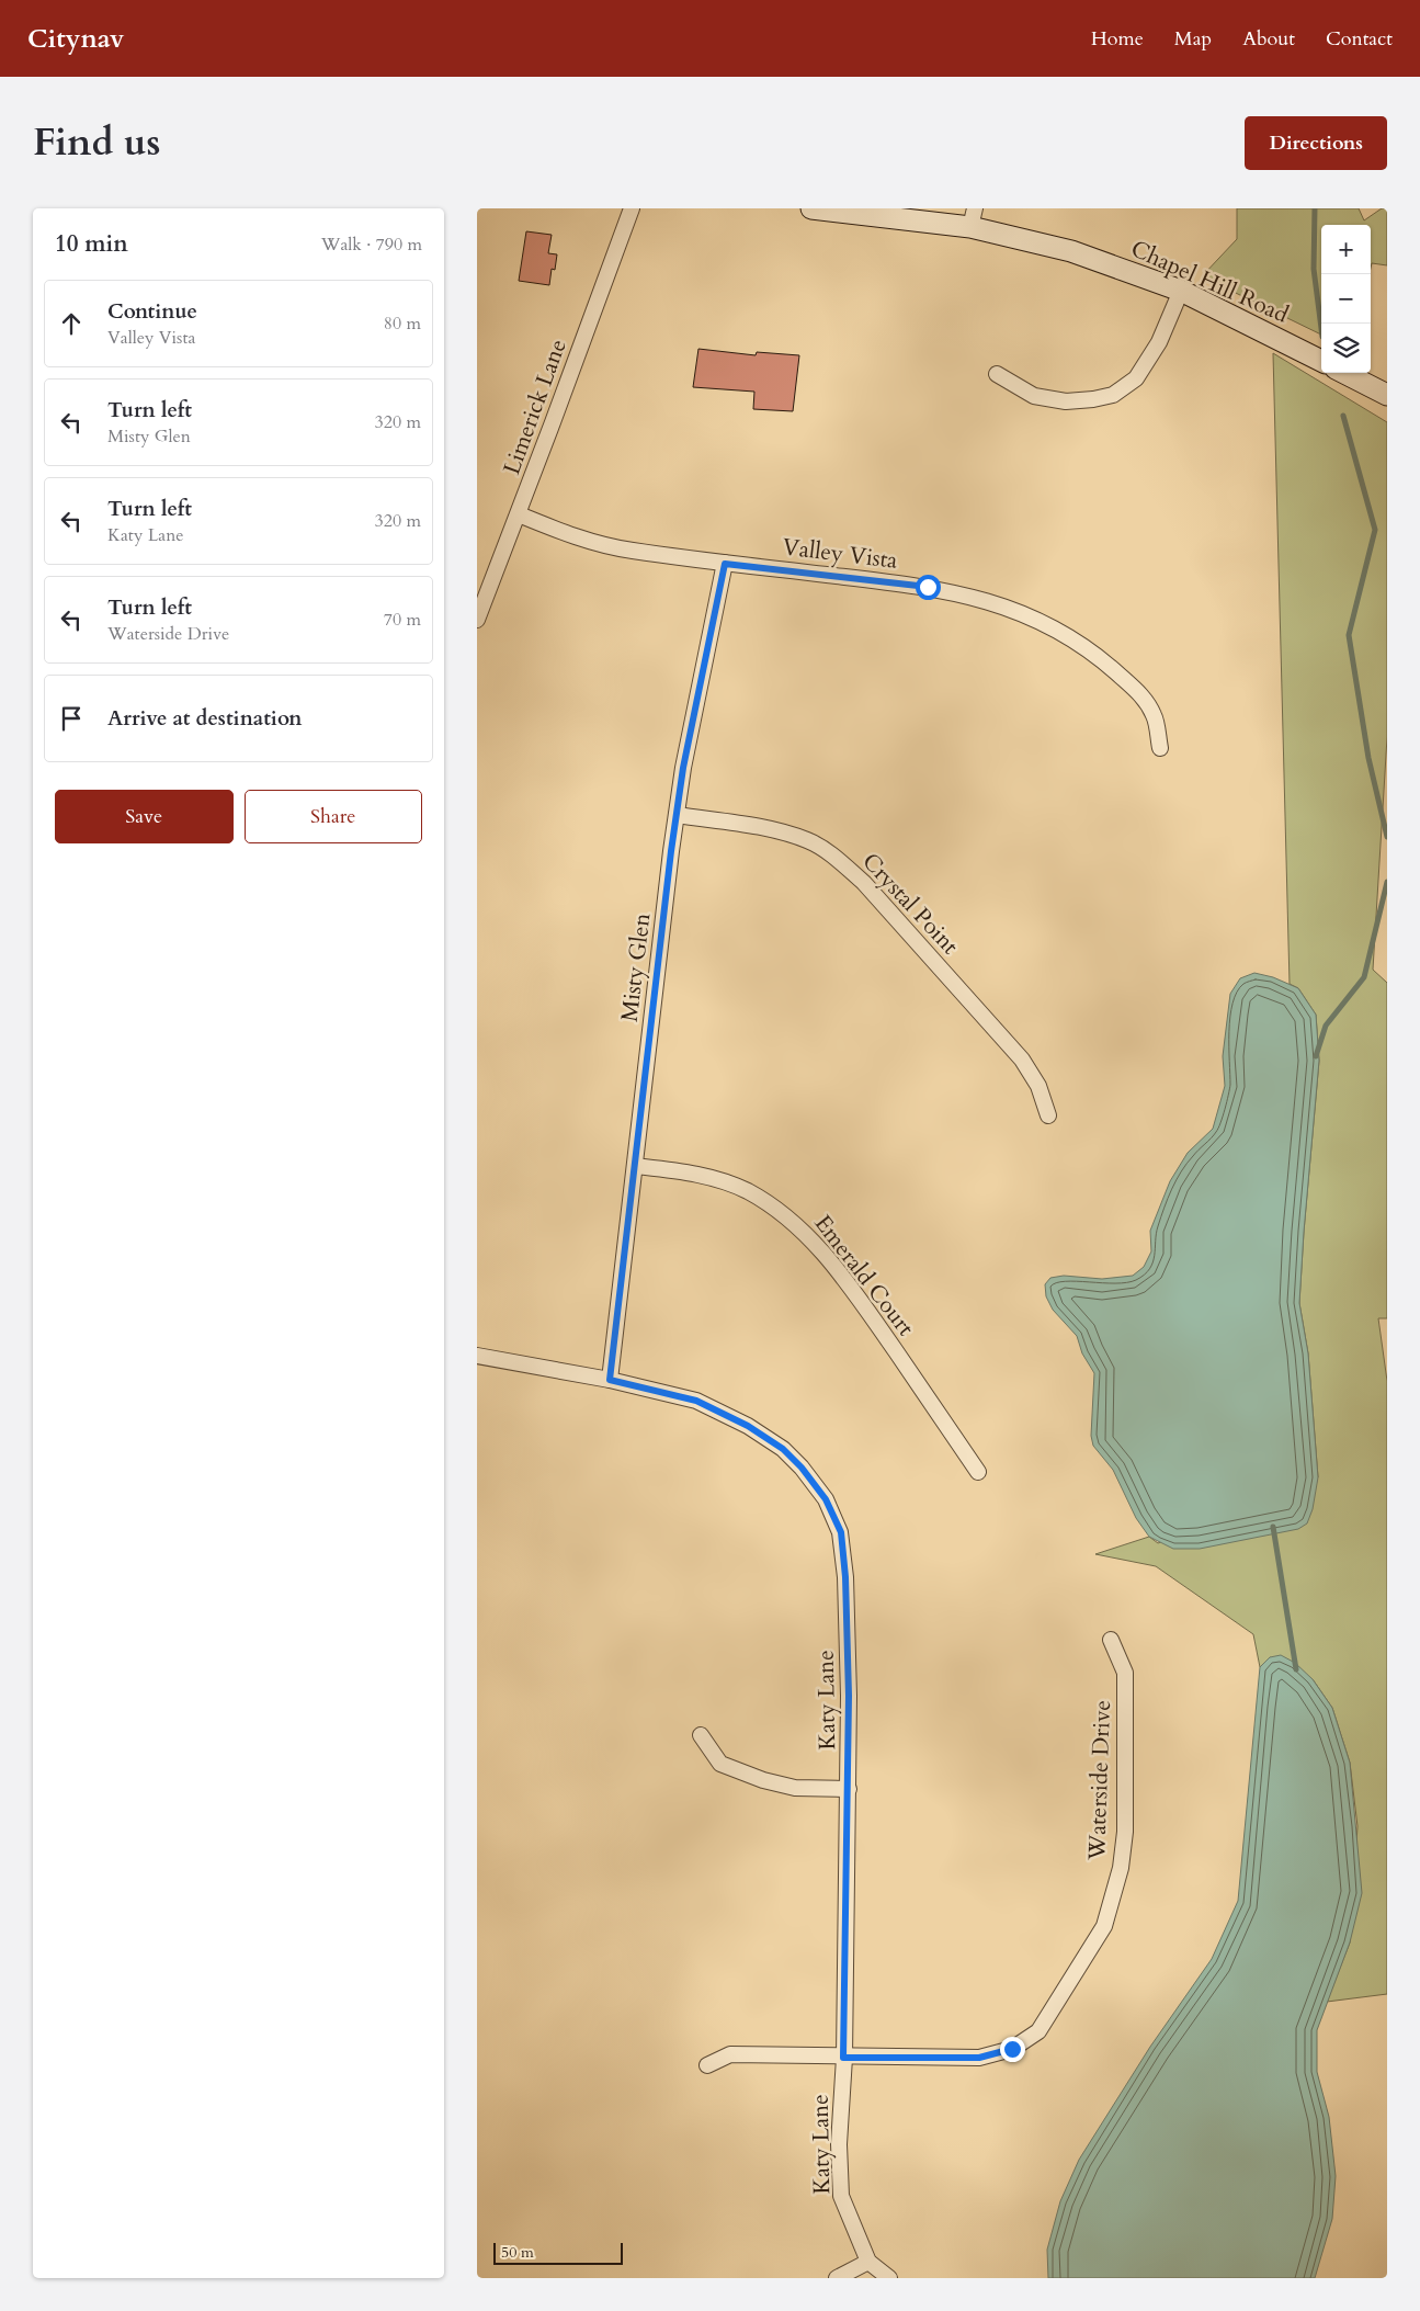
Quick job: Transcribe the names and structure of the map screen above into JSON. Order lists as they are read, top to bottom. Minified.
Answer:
{"streets":{"street":["Chapel Hill Road","Limerick Lane","Valley Vista","Crystal Point","Misty Glen","Emerald Court","Katy Lane","Waterside Drive"]},"crossings":[["Limerick Lane","Valley Vista"],["Valley Vista","Misty Glen"],["Crystal Point","Misty Glen"],["Misty Glen","Emerald Court"],["Misty Glen","Katy Lane"],["Katy Lane","Waterside Drive"]],"scale_bar":"50 m","page":{"header":"Citynav","nav":["Home","Map","About","Contact"],"title":"Find us","buttons":["Directions",["Save","Share"]],"heading":["10 min","Walk · 790 m"],"map_buttons":["+","−"],"list":[["Continue","Valley Vista","80 m"],["Turn left","Misty Glen","320 m"],["Turn left","Katy Lane","320 m"],["Turn left","Waterside Drive","70 m"],"Arrive at destination"],"scale":"50 m"}}
